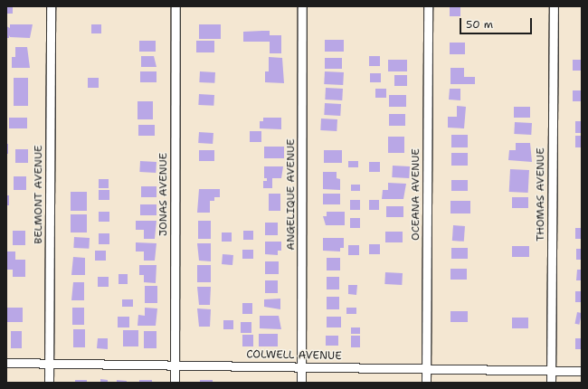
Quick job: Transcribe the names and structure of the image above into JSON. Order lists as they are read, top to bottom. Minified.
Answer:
{"streets":{"street":["BELMONT AVENUE","JONAS AVENUE","ANGELIQUE AVENUE","OCEANA AVENUE","THOMAS AVENUE","COLWELL AVENUE"]},"crossings":[["BELMONT AVENUE","COLWELL AVENUE"],["JONAS AVENUE","COLWELL AVENUE"],["ANGELIQUE AVENUE","COLWELL AVENUE"],["OCEANA AVENUE","COLWELL AVENUE"],["THOMAS AVENUE","COLWELL AVENUE"]],"scale_bar":"50 m"}
